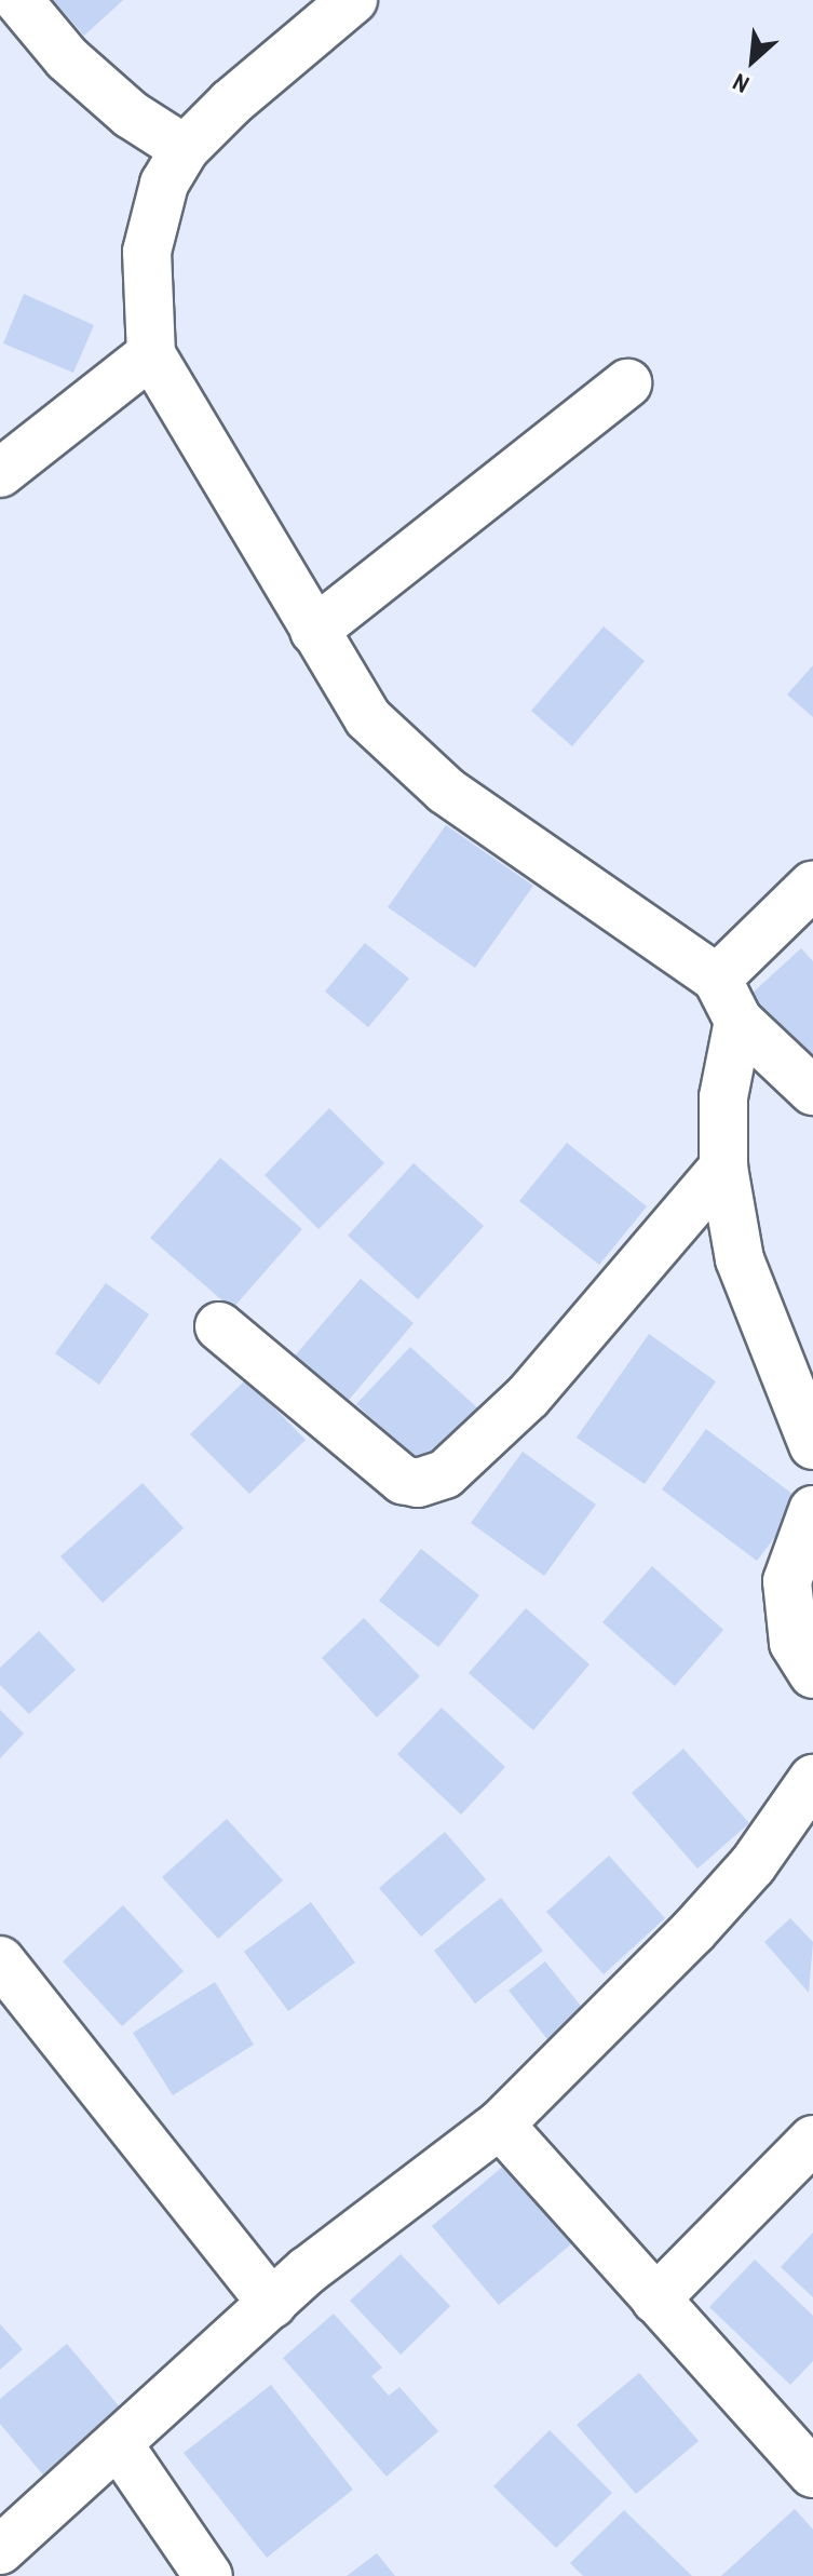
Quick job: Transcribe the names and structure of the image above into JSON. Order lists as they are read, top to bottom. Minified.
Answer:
{"north":"bottom left"}
